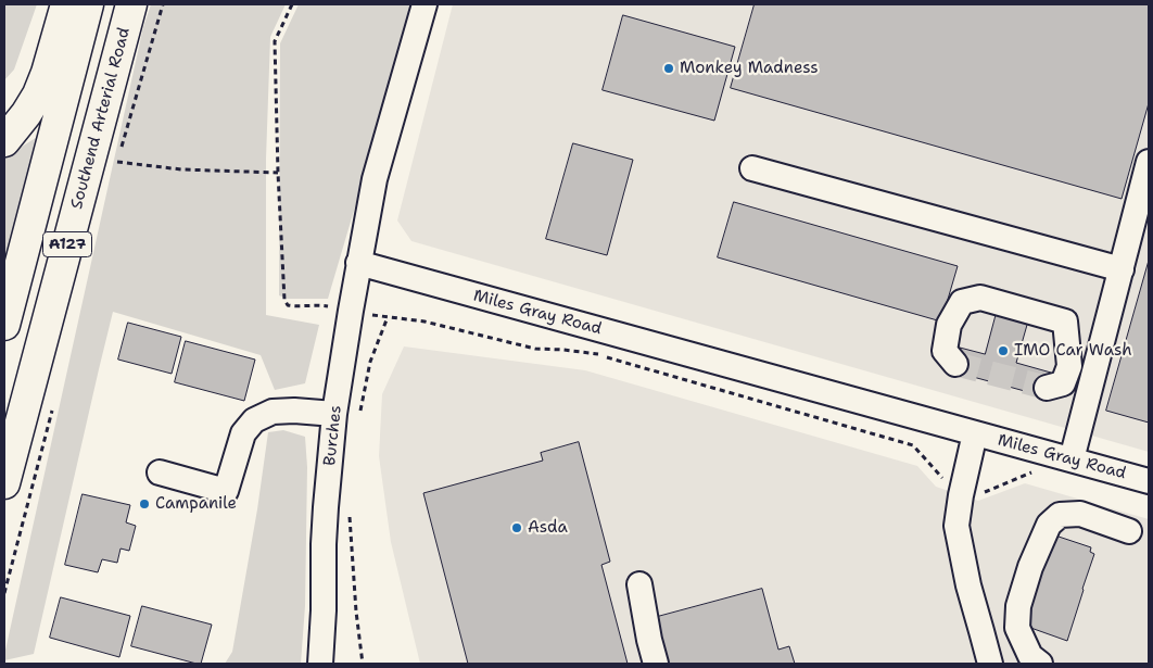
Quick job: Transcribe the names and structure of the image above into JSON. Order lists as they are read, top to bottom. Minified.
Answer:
{"streets":{"highway":["Southend Arterial Road","A127"],"street":["Miles Gray Road","Burches"]},"crossings":[["Miles Gray Road","Burches"]],"places":["Monkey Madness","IMO Car Wash","Campanile","Asda"]}
